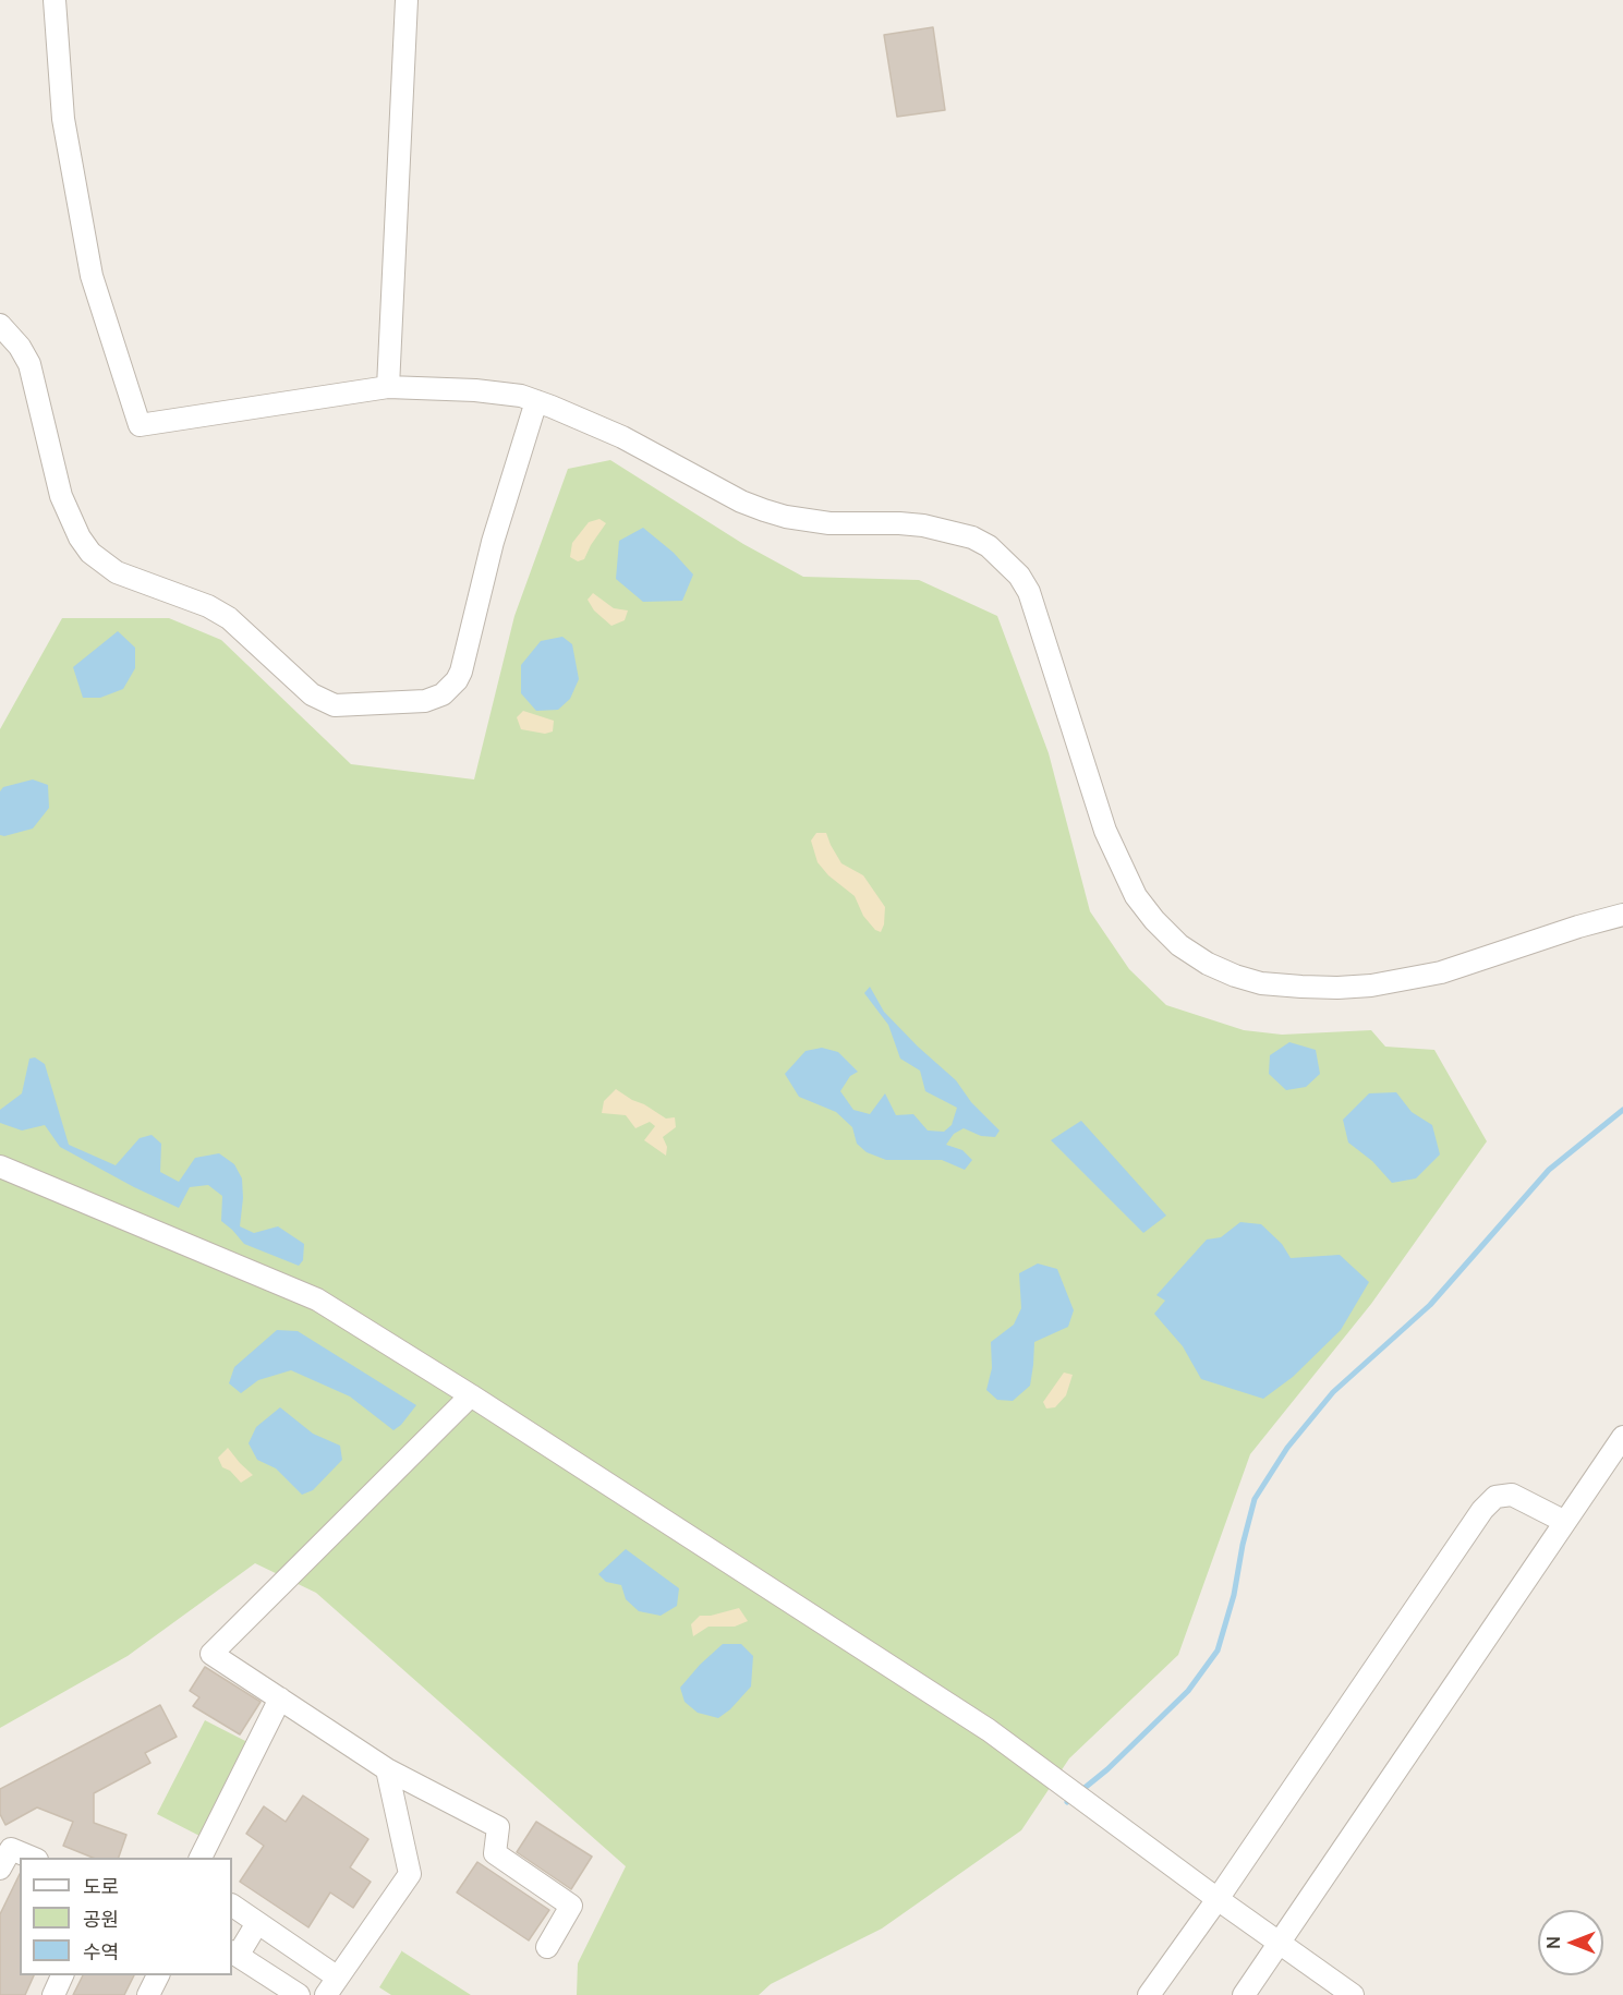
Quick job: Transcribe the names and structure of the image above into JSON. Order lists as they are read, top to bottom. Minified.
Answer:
{"legend":["도로","공원","수역"],"north":"left"}
